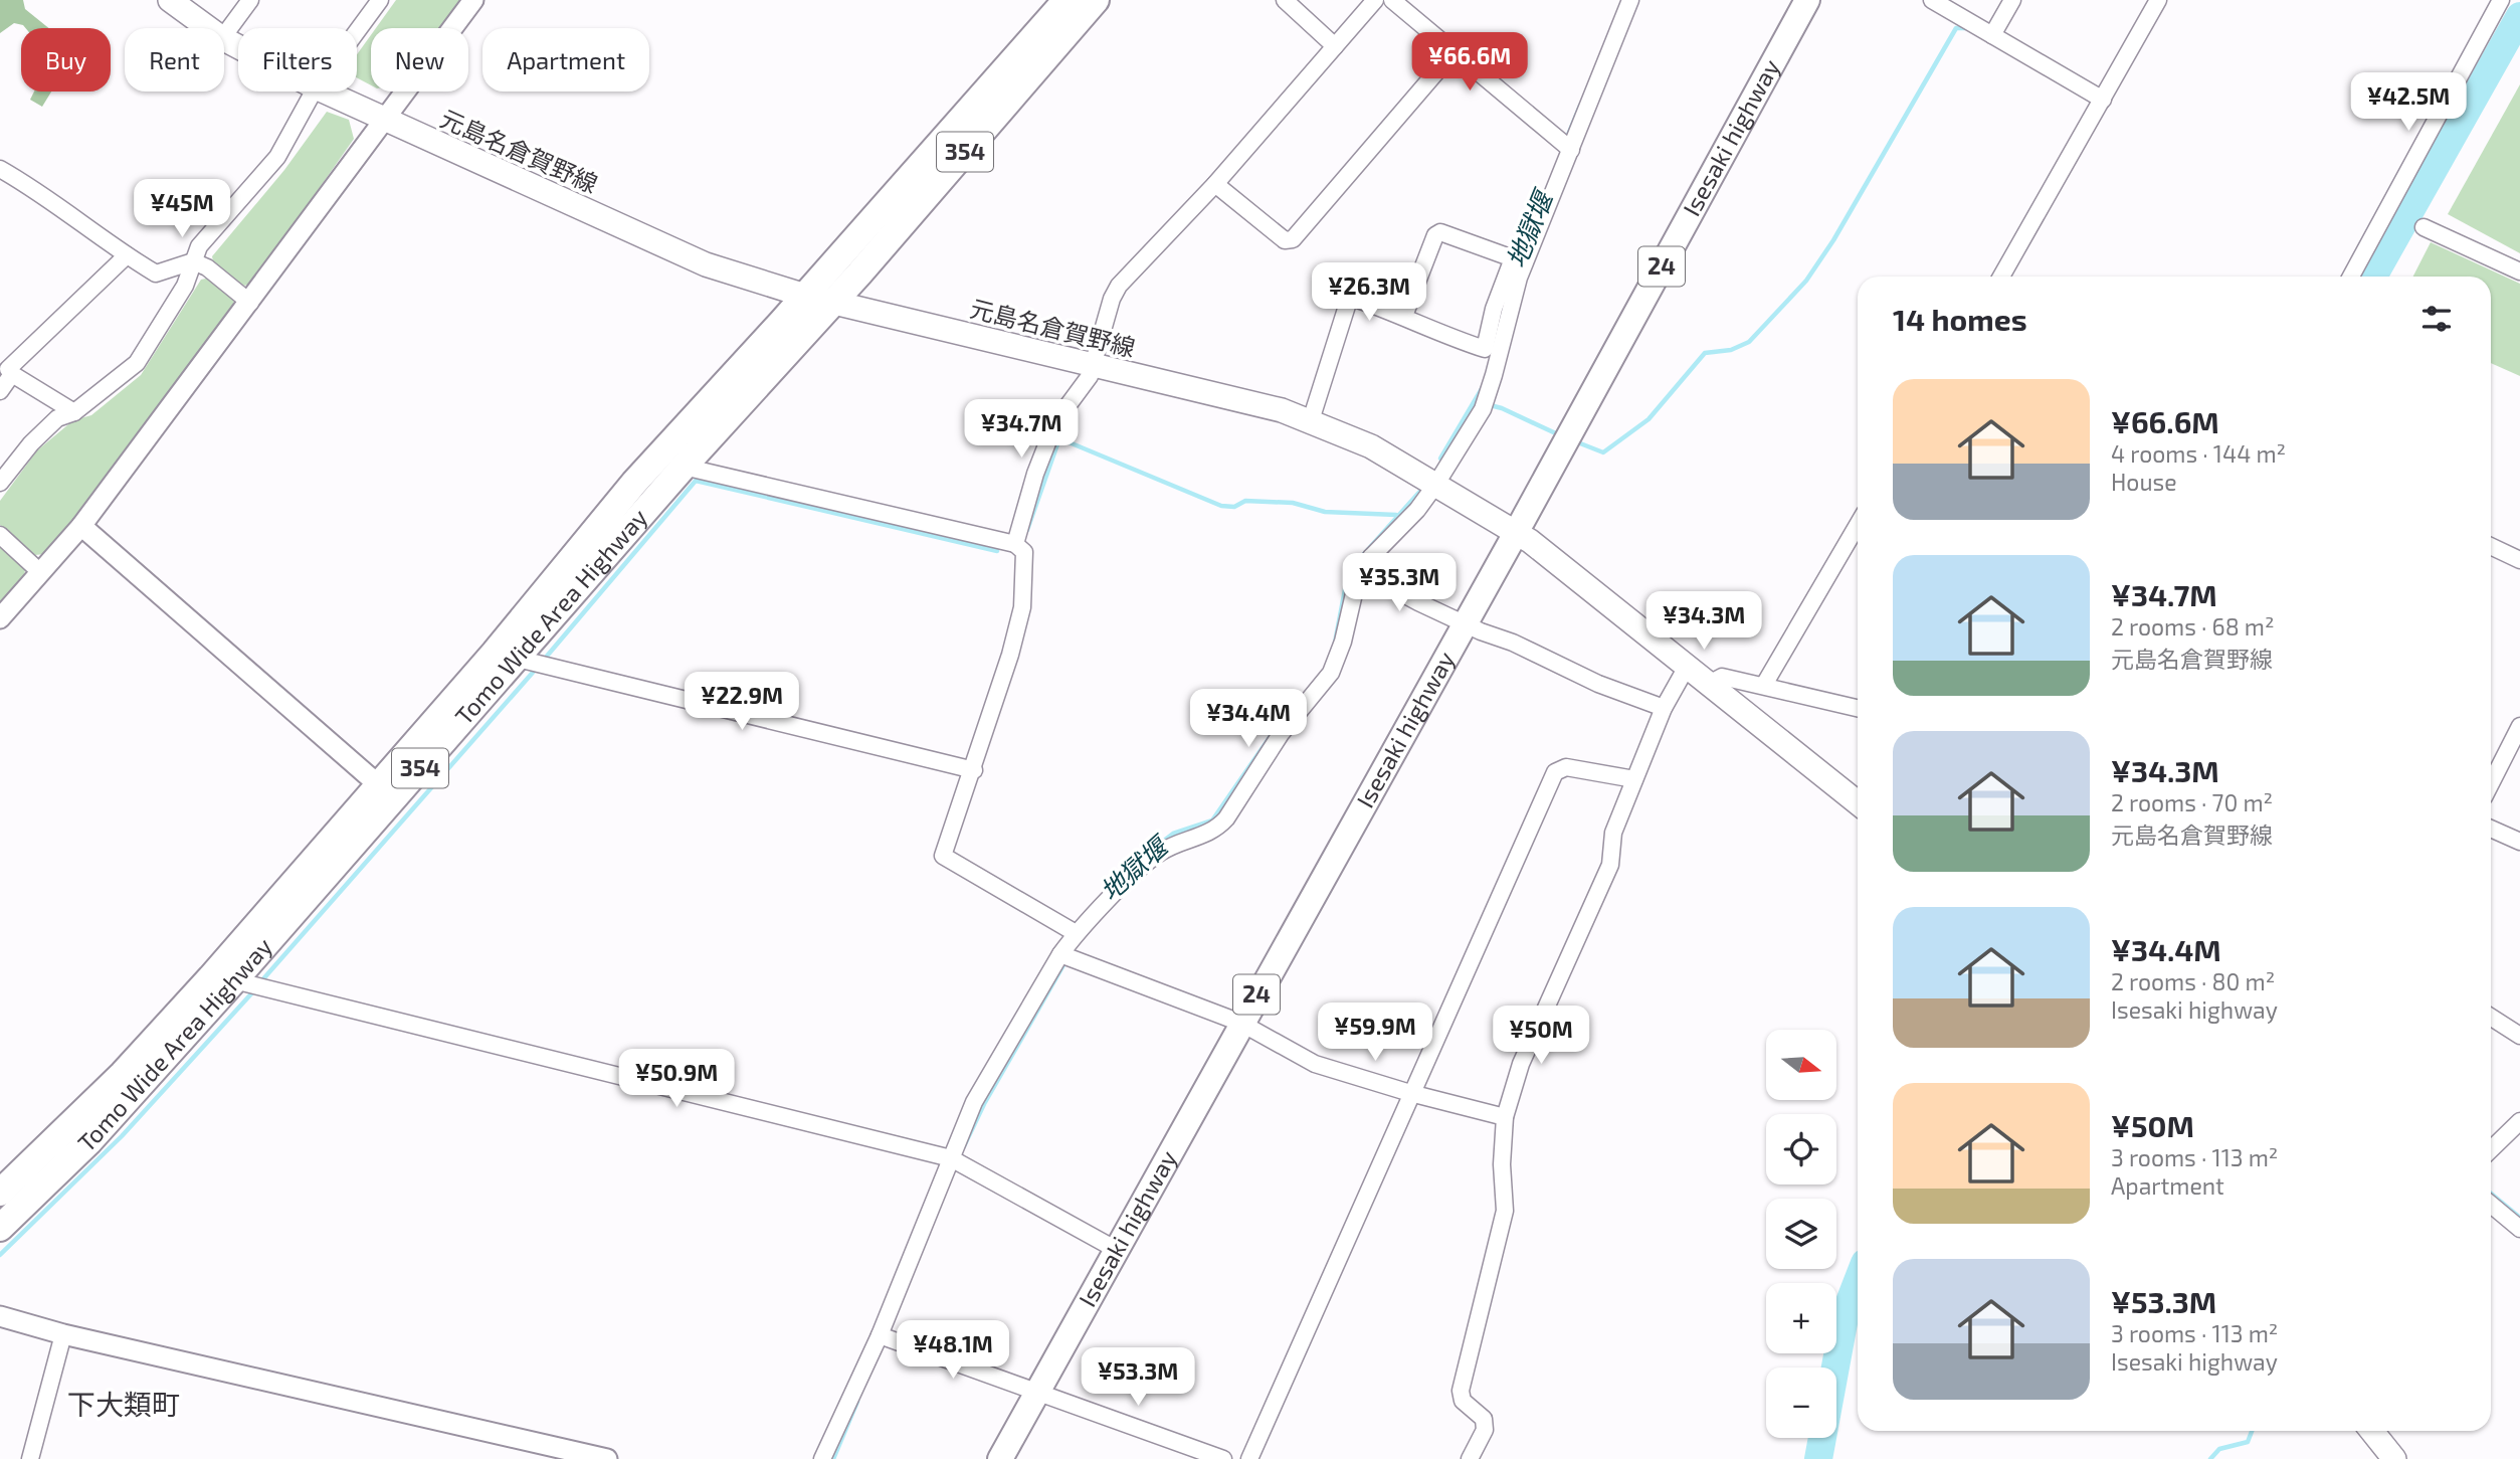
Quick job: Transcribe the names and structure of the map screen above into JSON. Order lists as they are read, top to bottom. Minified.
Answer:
{"streets":{"highway":["354","Tomo Wide Area Highway"],"main road":["Isesaki highway","元島名倉賀野線","24"]},"crossings":[["Isesaki highway","元島名倉賀野線"],["元島名倉賀野線","Tomo Wide Area Highway"]],"districts":["下大類町"],"water":["地獄堰"],"north":"right","page":{"chip":["Buy","Rent","Filters","New","Apartment"],"price":["¥66.6M","¥42.5M","¥45M","¥26.3M","¥34.7M","¥35.3M","¥34.3M","¥22.9M","¥34.4M","¥59.9M","¥50M","¥50.9M","¥48.1M","¥53.3M"],"heading":"14 homes","list":[{"name":"¥66.6M","note":"4 rooms · 144 m² · House"},{"name":"¥34.7M","note":"2 rooms · 68 m² · 元島名倉賀野線"},{"name":"¥34.3M","note":"2 rooms · 70 m² · 元島名倉賀野線"},{"name":"¥34.4M","note":"2 rooms · 80 m² · Isesaki highway"},{"name":"¥50M","note":"3 rooms · 113 m² · Apartment"},{"name":"¥53.3M","note":"3 rooms · 113 m² · Isesaki highway"}],"map_buttons":["+","−"]}}
